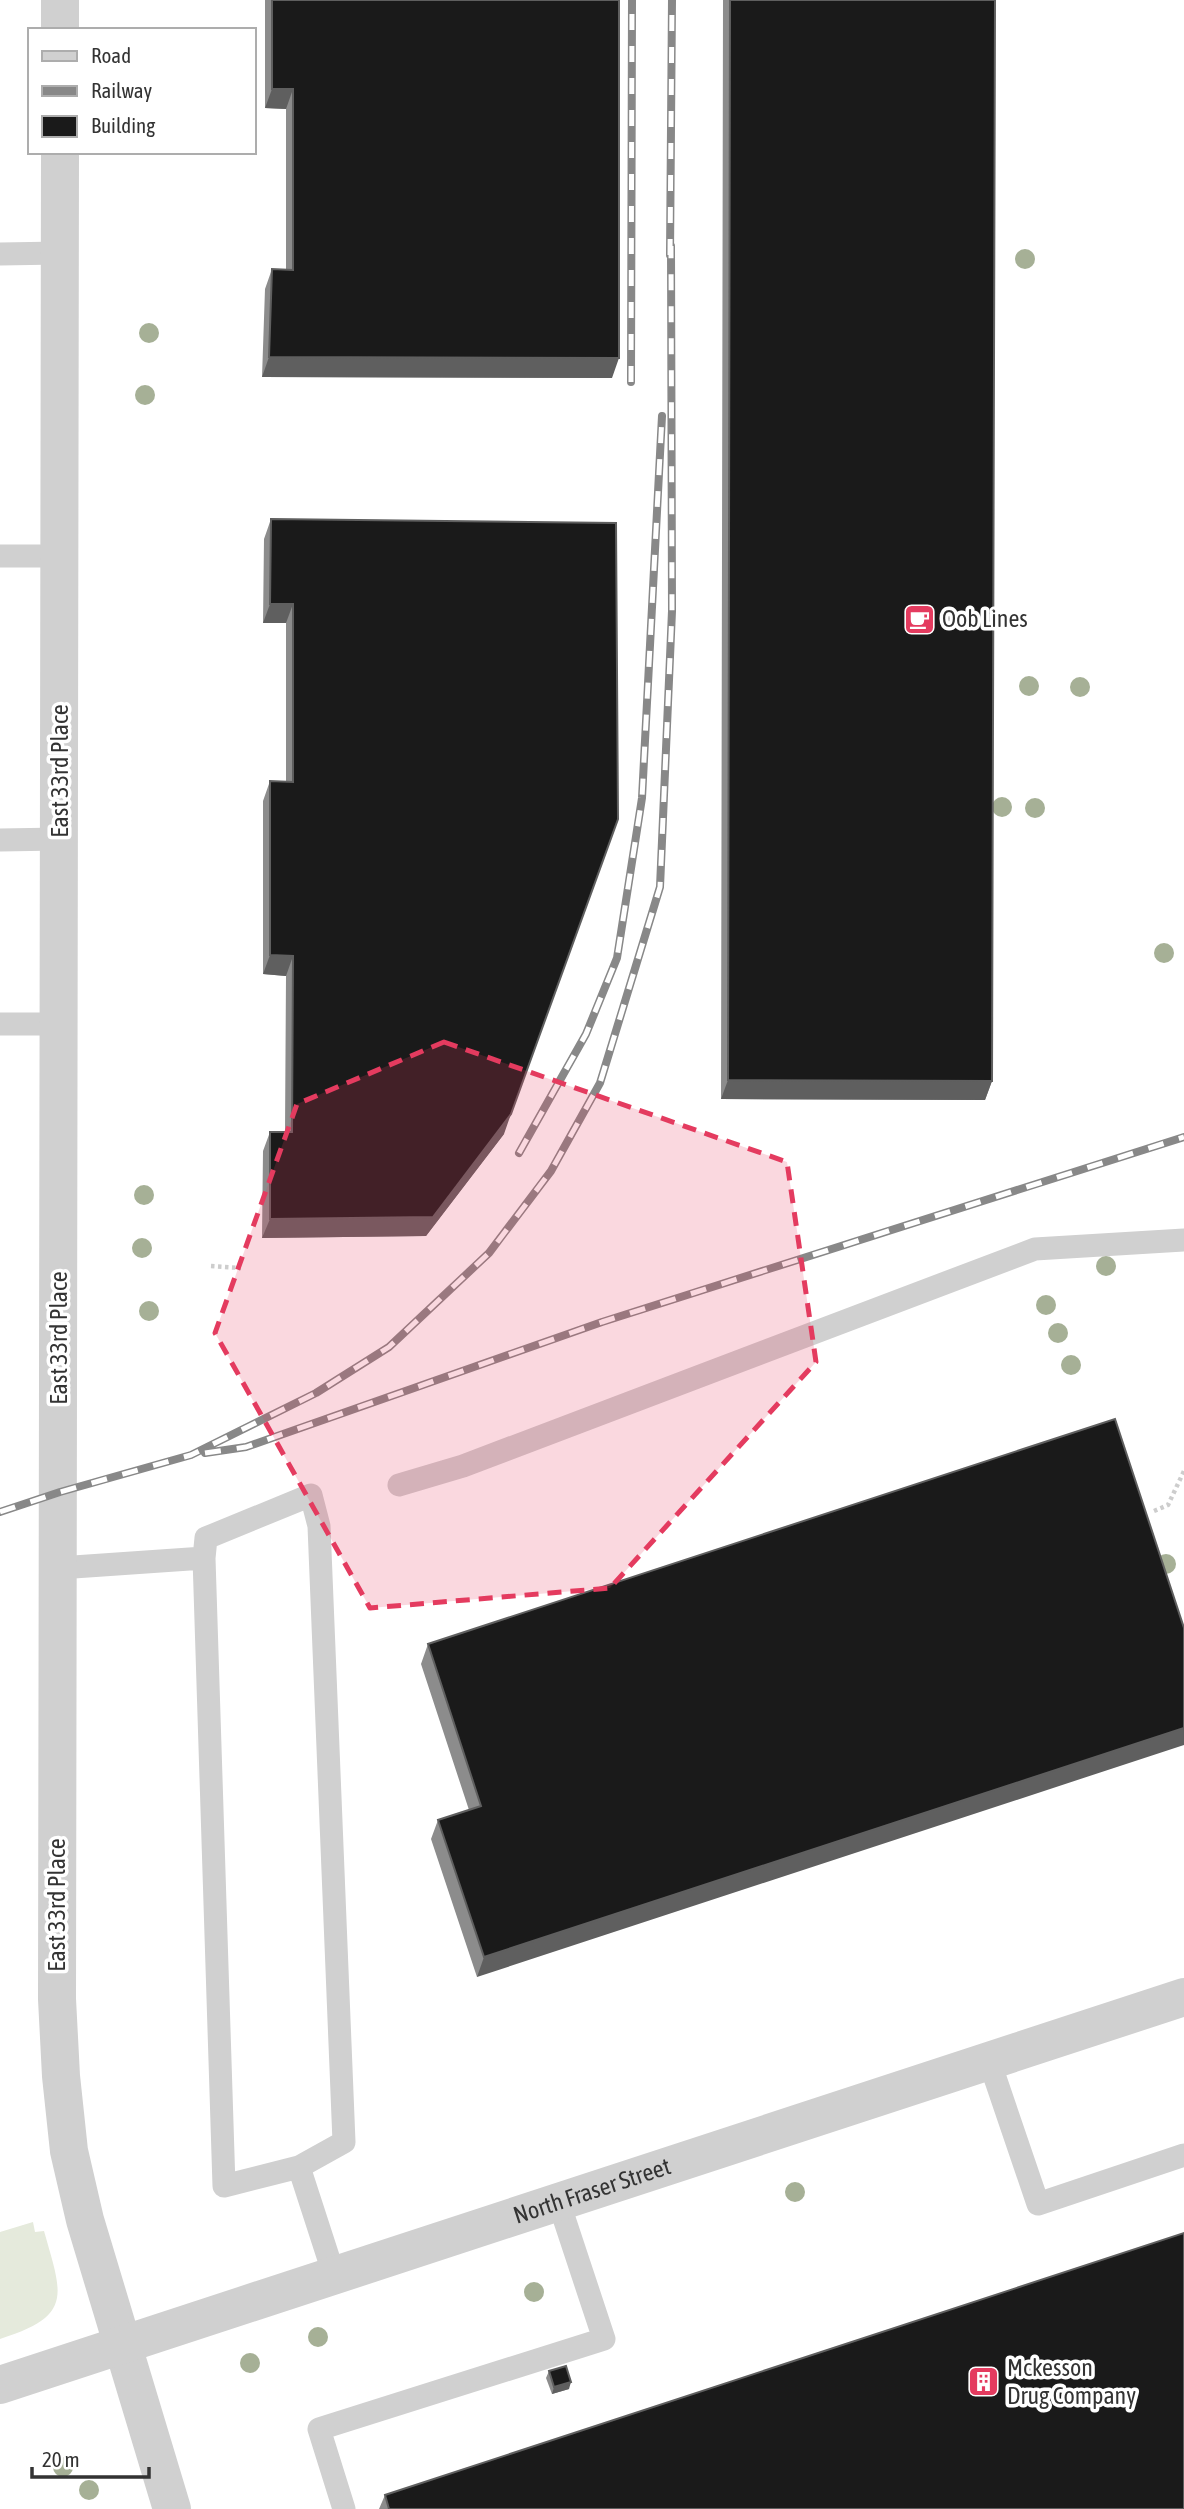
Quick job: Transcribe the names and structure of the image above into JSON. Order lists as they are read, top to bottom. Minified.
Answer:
{"streets":{"street":["East 33rd Place","North Fraser Street"]},"crossings":[["East 33rd Place","North Fraser Street"]],"places":{"cafe":["Oob Lines"],"building":["Mckesson Drug Company"]},"legend":["Road","Railway","Building"],"scale_bar":"20 m"}
